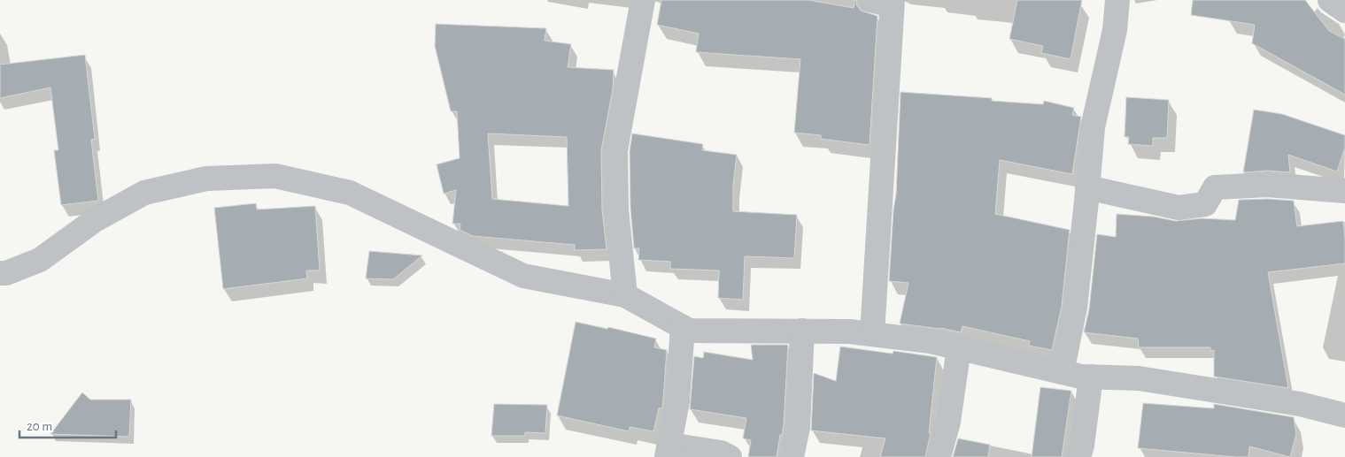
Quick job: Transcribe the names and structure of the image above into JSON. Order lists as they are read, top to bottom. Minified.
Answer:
{"scale_bar":"20 m"}
